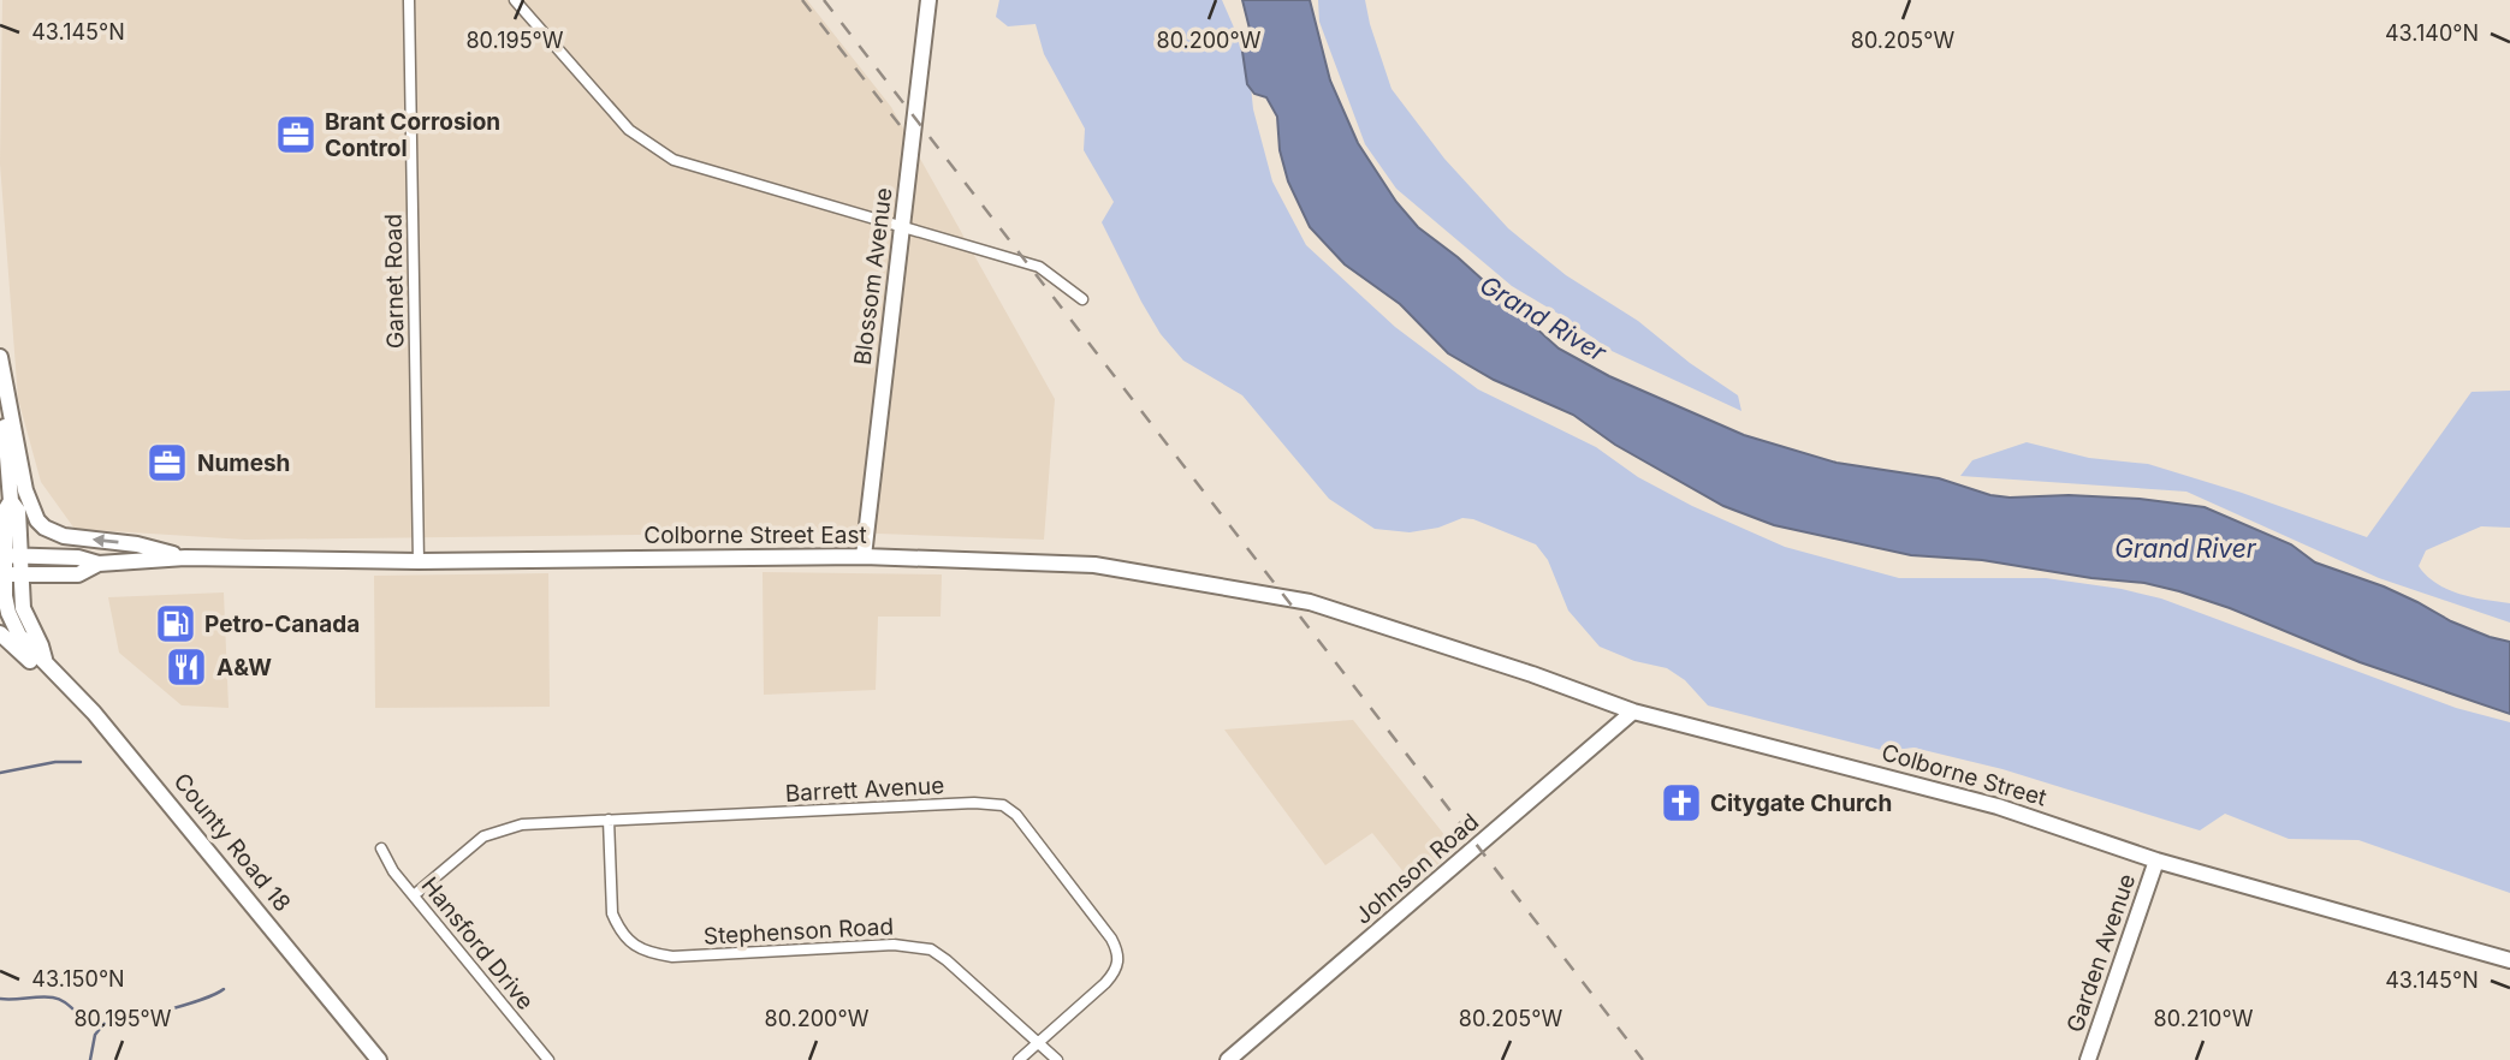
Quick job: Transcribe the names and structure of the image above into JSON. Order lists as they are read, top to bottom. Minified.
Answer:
{"streets":{"main road":["Blossom Avenue","Colborne Street East","Colborne Street","County Road 18","Johnson Road","Garden Avenue"],"street":["Garnet Road","Barrett Avenue","Stephenson Road","Hansford Drive"]},"crossings":[["Blossom Avenue","Colborne Street East"],["Garnet Road","Colborne Street East"],["Colborne Street East","Colborne Street"],["Colborne Street East","County Road 18"],["Colborne Street","Johnson Road"],["Colborne Street","Garden Avenue"],["Barrett Avenue","Stephenson Road"],["Barrett Avenue","Hansford Drive"]],"water":["Grand River"],"places":{"office":["Brant Corrosion Control","Numesh"],"fuel station":["Petro-Canada"],"restaurant":["A&W"],"church":["Citygate Church"]},"coordinates":["43.145°N","43.140°N","80.195°W","80.200°W","80.205°W","43.150°N","80.210°W"]}
